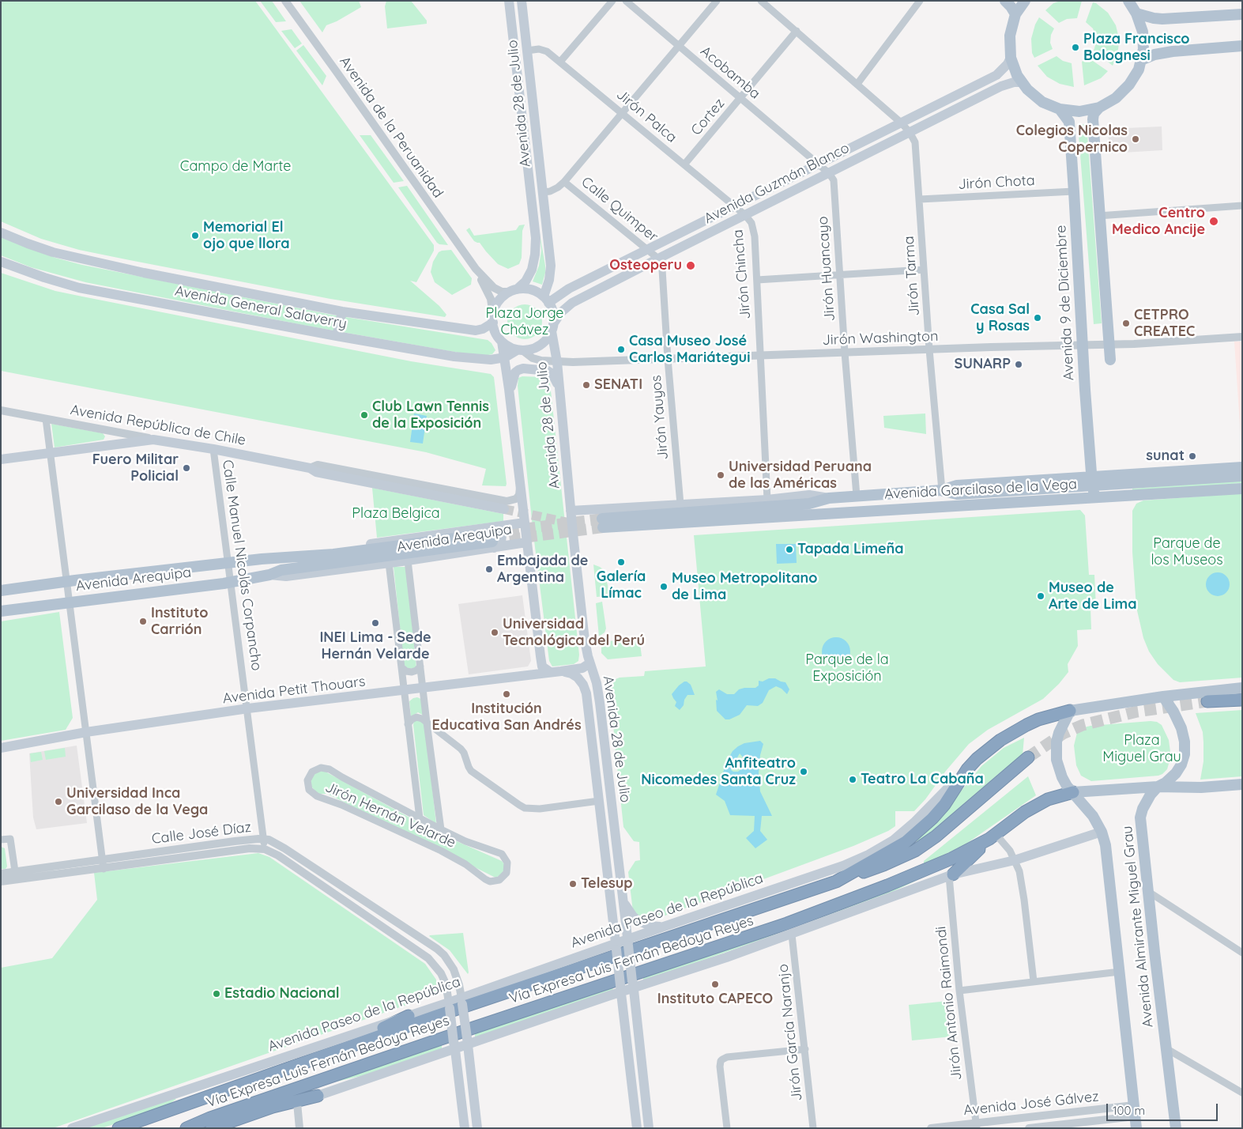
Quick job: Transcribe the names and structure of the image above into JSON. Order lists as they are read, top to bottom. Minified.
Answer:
{"streets":{"highway":["Avenida Paseo de la República","Vía Expresa Luis Fernán Bedoya Reyes"],"main road":["Avenida 28 de Julio","Avenida Guzmán Blanco","Avenida 9 de Diciembre","Avenida General Salaverry","Avenida República de Chile","Avenida Garcilaso de la Vega","Avenida Arequipa","Avenida Petit Thouars","Avenida Almirante Miguel Grau"],"street":["Acobamba","Jirón Palca","Cortez","Avenida de la Peruanidad","Jirón Chota","Calle Quimper","Jirón Huancayo","Jirón Chincha","Jirón Tarma","Jirón Washington","Jirón Yauyos","Calle Manuel Nicolás Corpancho","Jirón Hernán Velarde","Calle José Díaz","Jirón Antonio Raimondi","Jirón García Naranjo","Avenida José Gálvez"]},"crossings":[["Acobamba","Cortez"],["Acobamba","Avenida Guzmán Blanco"],["Avenida 28 de Julio","Jirón Palca"],["Avenida 28 de Julio","Avenida de la Peruanidad"],["Avenida 28 de Julio","Avenida Guzmán Blanco"],["Avenida 28 de Julio","Avenida General Salaverry"],["Avenida 28 de Julio","Jirón Washington"],["Avenida 28 de Julio","Avenida Garcilaso de la Vega"],["Avenida 28 de Julio","Avenida Petit Thouars"],["Avenida 28 de Julio","Avenida Paseo de la República"],["Jirón Palca","Cortez"],["Jirón Palca","Avenida Guzmán Blanco"],["Jirón Palca","Jirón Chincha"],["Avenida de la Peruanidad","Avenida Guzmán Blanco"],["Avenida de la Peruanidad","Avenida General Salaverry"],["Avenida de la Peruanidad","Jirón Washington"],["Jirón Chota","Jirón Tarma"],["Jirón Chota","Avenida 9 de Diciembre"],["Avenida Guzmán Blanco","Calle Quimper"],["Avenida Guzmán Blanco","Jirón Huancayo"],["Avenida Guzmán Blanco","Jirón Chincha"],["Avenida Guzmán Blanco","Jirón Tarma"],["Avenida Guzmán Blanco","Avenida General Salaverry"],["Avenida Guzmán Blanco","Jirón Washington"],["Avenida Guzmán Blanco","Jirón Yauyos"],["Calle Quimper","Jirón Yauyos"],["Jirón Huancayo","Jirón Washington"],["Jirón Huancayo","Avenida Garcilaso de la Vega"],["Jirón Chincha","Jirón Washington"],["Jirón Chincha","Avenida Garcilaso de la Vega"],["Jirón Tarma","Jirón Washington"],["Jirón Tarma","Avenida Garcilaso de la Vega"],["Avenida 9 de Diciembre","Jirón Washington"],["Avenida 9 de Diciembre","Avenida Garcilaso de la Vega"],["Avenida General Salaverry","Jirón Washington"],["Jirón Washington","Jirón Yauyos"],["Jirón Yauyos","Avenida Garcilaso de la Vega"],["Avenida República de Chile","Calle Manuel Nicolás Corpancho"],["Avenida Arequipa","Calle Manuel Nicolás Corpancho"],["Avenida Arequipa","Jirón Hernán Velarde"],["Calle Manuel Nicolás Corpancho","Avenida Petit Thouars"],["Calle Manuel Nicolás Corpancho","Calle José Díaz"],["Avenida Petit Thouars","Jirón Hernán Velarde"],["Calle José Díaz","Avenida Paseo de la República"],["Avenida Paseo de la República","Avenida Almirante Miguel Grau"],["Avenida Paseo de la República","Vía Expresa Luis Fernán Bedoya Reyes"],["Avenida Almirante Miguel Grau","Vía Expresa Luis Fernán Bedoya Reyes"],["Avenida Almirante Miguel Grau","Avenida José Gálvez"],["Jirón Antonio Raimondi","Avenida José Gálvez"]],"parks":["Campo de Marte","Plaza Jorge Chávez","Plaza Belgica","Parque de los Museos","Parque de la Exposición","Plaza Miguel Grau"],"places":["Plaza Francisco Bolognesi","Colegios Nicolas Copernico","Centro Medico Ancije","Memorial El ojo que llora","Osteoperu","Casa Sal y Rosas","CETPRO CREATEC","Casa Museo José Carlos Mariátegui","SUNARP","SENATI","Club Lawn Tennis de la Exposición","sunat","Fuero Militar Policial","Universidad Peruana de las Américas","Tapada Limeña","Galería Límac","Embajada de Argentina","Museo Metropolitano de Lima","Museo de Arte de Lima","Instituto Carrión","INEI Lima - Sede Hernán Velarde","Universidad Tecnológica del Perú","Institución Educativa San Andrés","Anfiteatro Nicomedes Santa Cruz","Teatro La Cabaña","Universidad Inca Garcilaso de la Vega","Telesup","Instituto CAPECO","Estadio Nacional"],"scale_bar":"100 m"}
